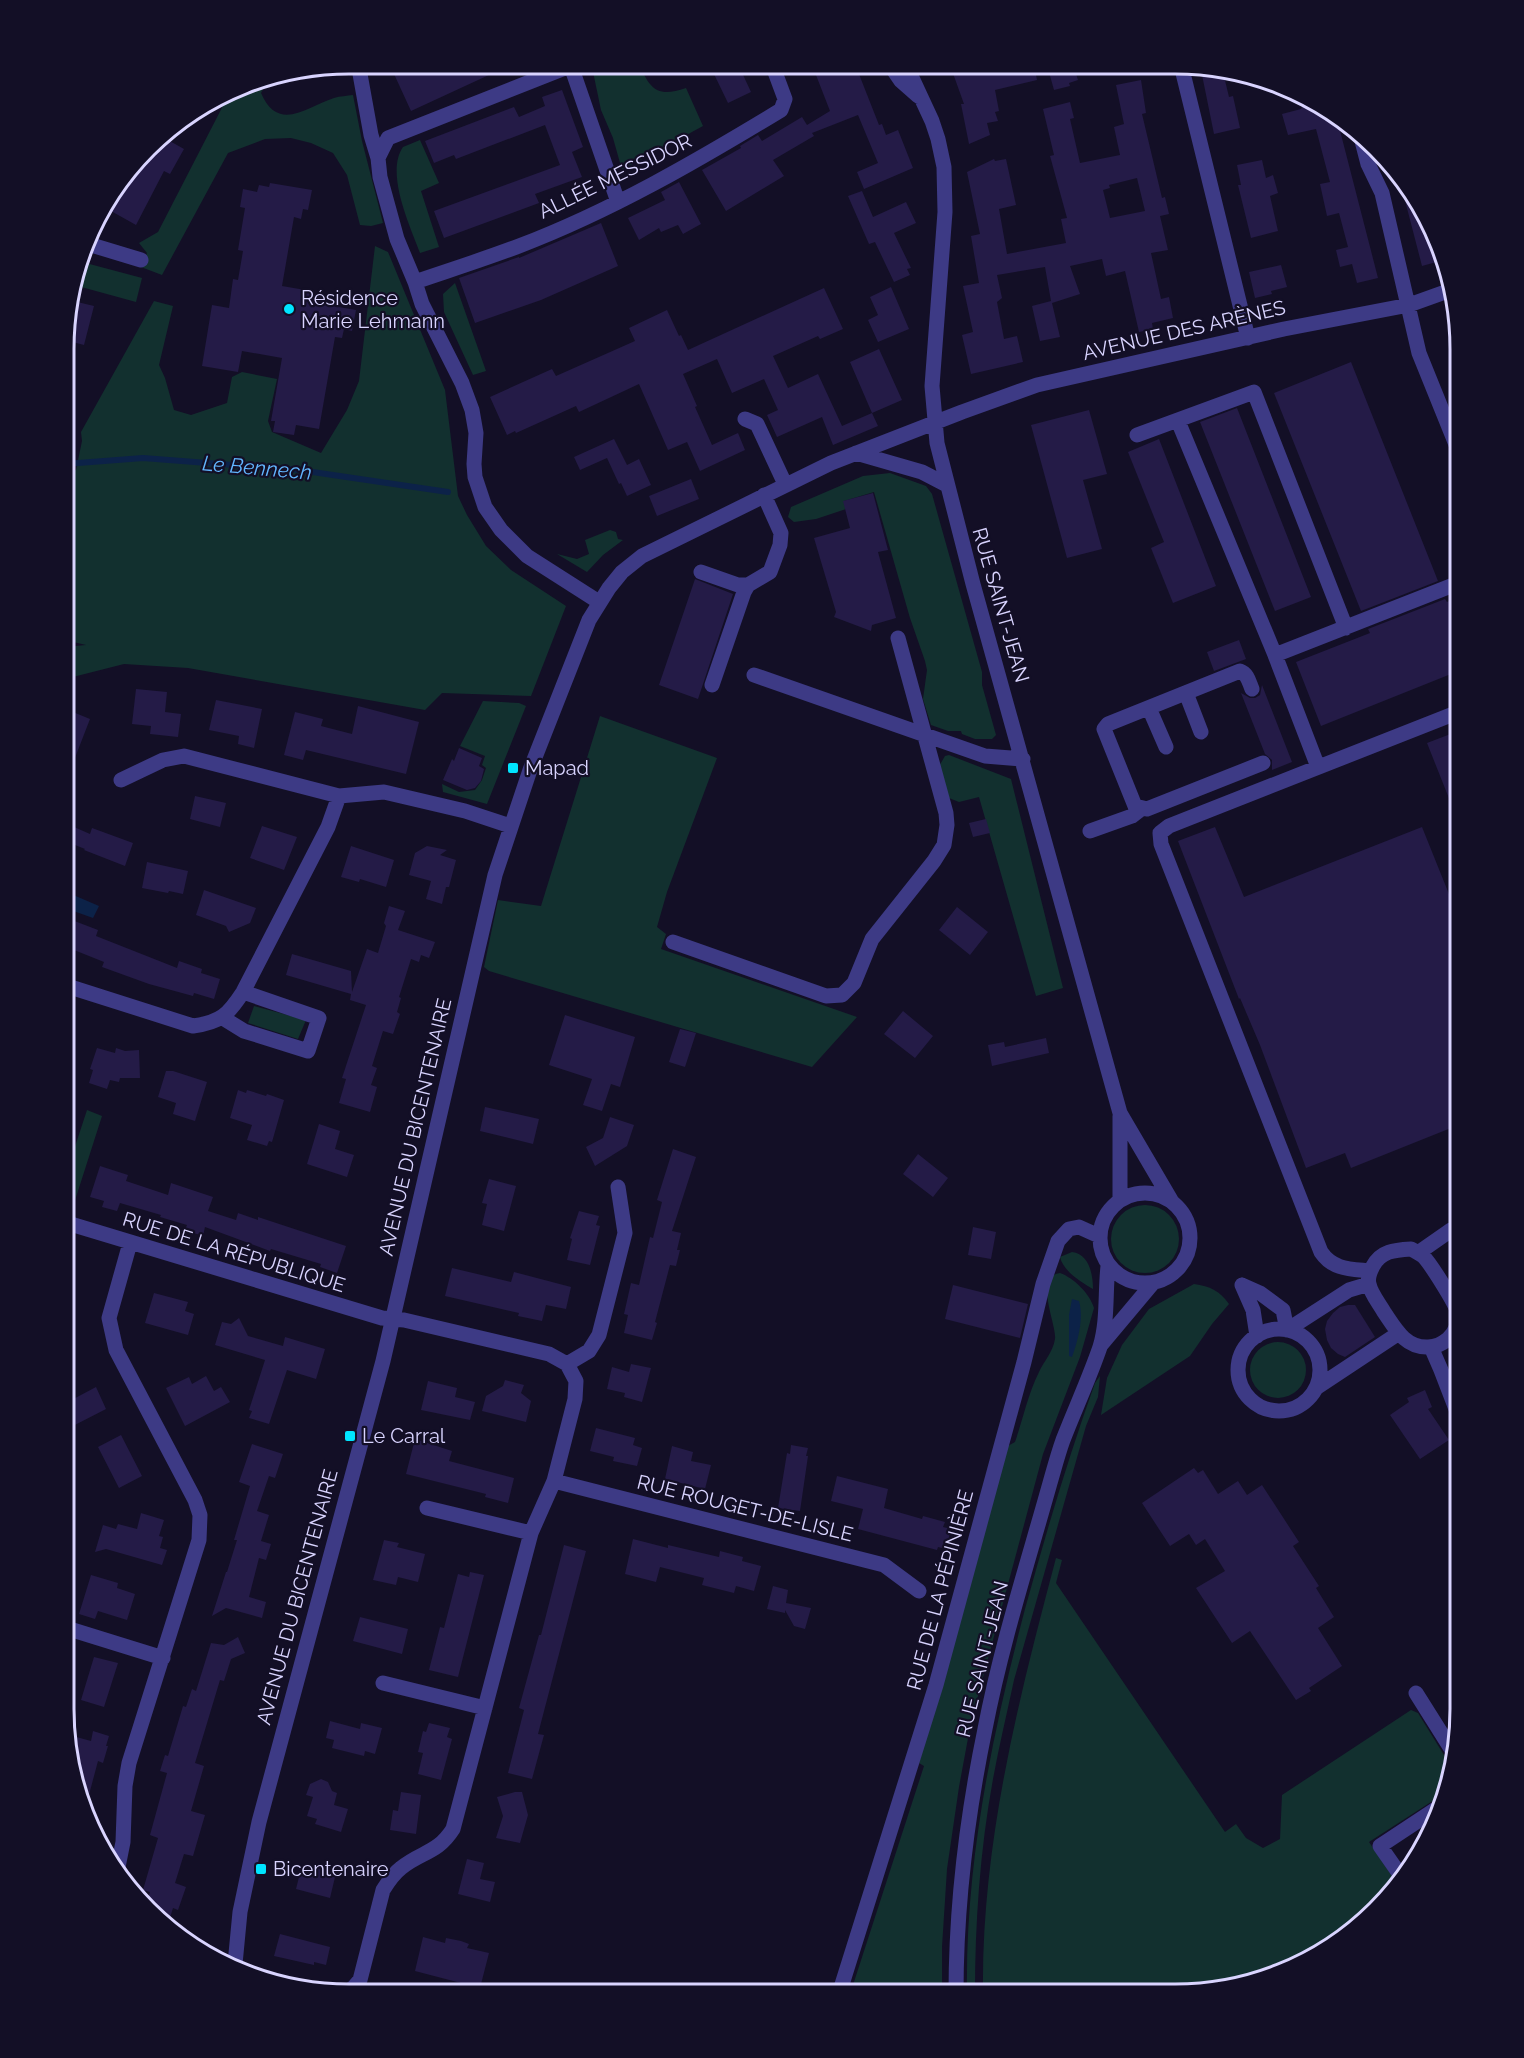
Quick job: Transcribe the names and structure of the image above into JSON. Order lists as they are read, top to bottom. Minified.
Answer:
{"streets":{"street":["ALLÉE MESSIDOR","AVENUE DES ARÈNES","RUE SAINT-JEAN","AVENUE DU BICENTENAIRE","RUE DE LA RÉPUBLIQUE","RUE ROUGET-DE-LISLE","RUE DE LA PÉPINIÈRE"]},"crossings":[["AVENUE DES ARÈNES","RUE SAINT-JEAN"],["AVENUE DES ARÈNES","AVENUE DU BICENTENAIRE"],["RUE SAINT-JEAN","AVENUE DU BICENTENAIRE"],["RUE SAINT-JEAN","RUE DE LA PÉPINIÈRE"],["AVENUE DU BICENTENAIRE","RUE DE LA RÉPUBLIQUE"]],"water":["Le Bennech"],"places":{"other":["Résidence Marie Lehmann"],"transit":["Mapad","Le Carral","Bicentenaire"]}}
